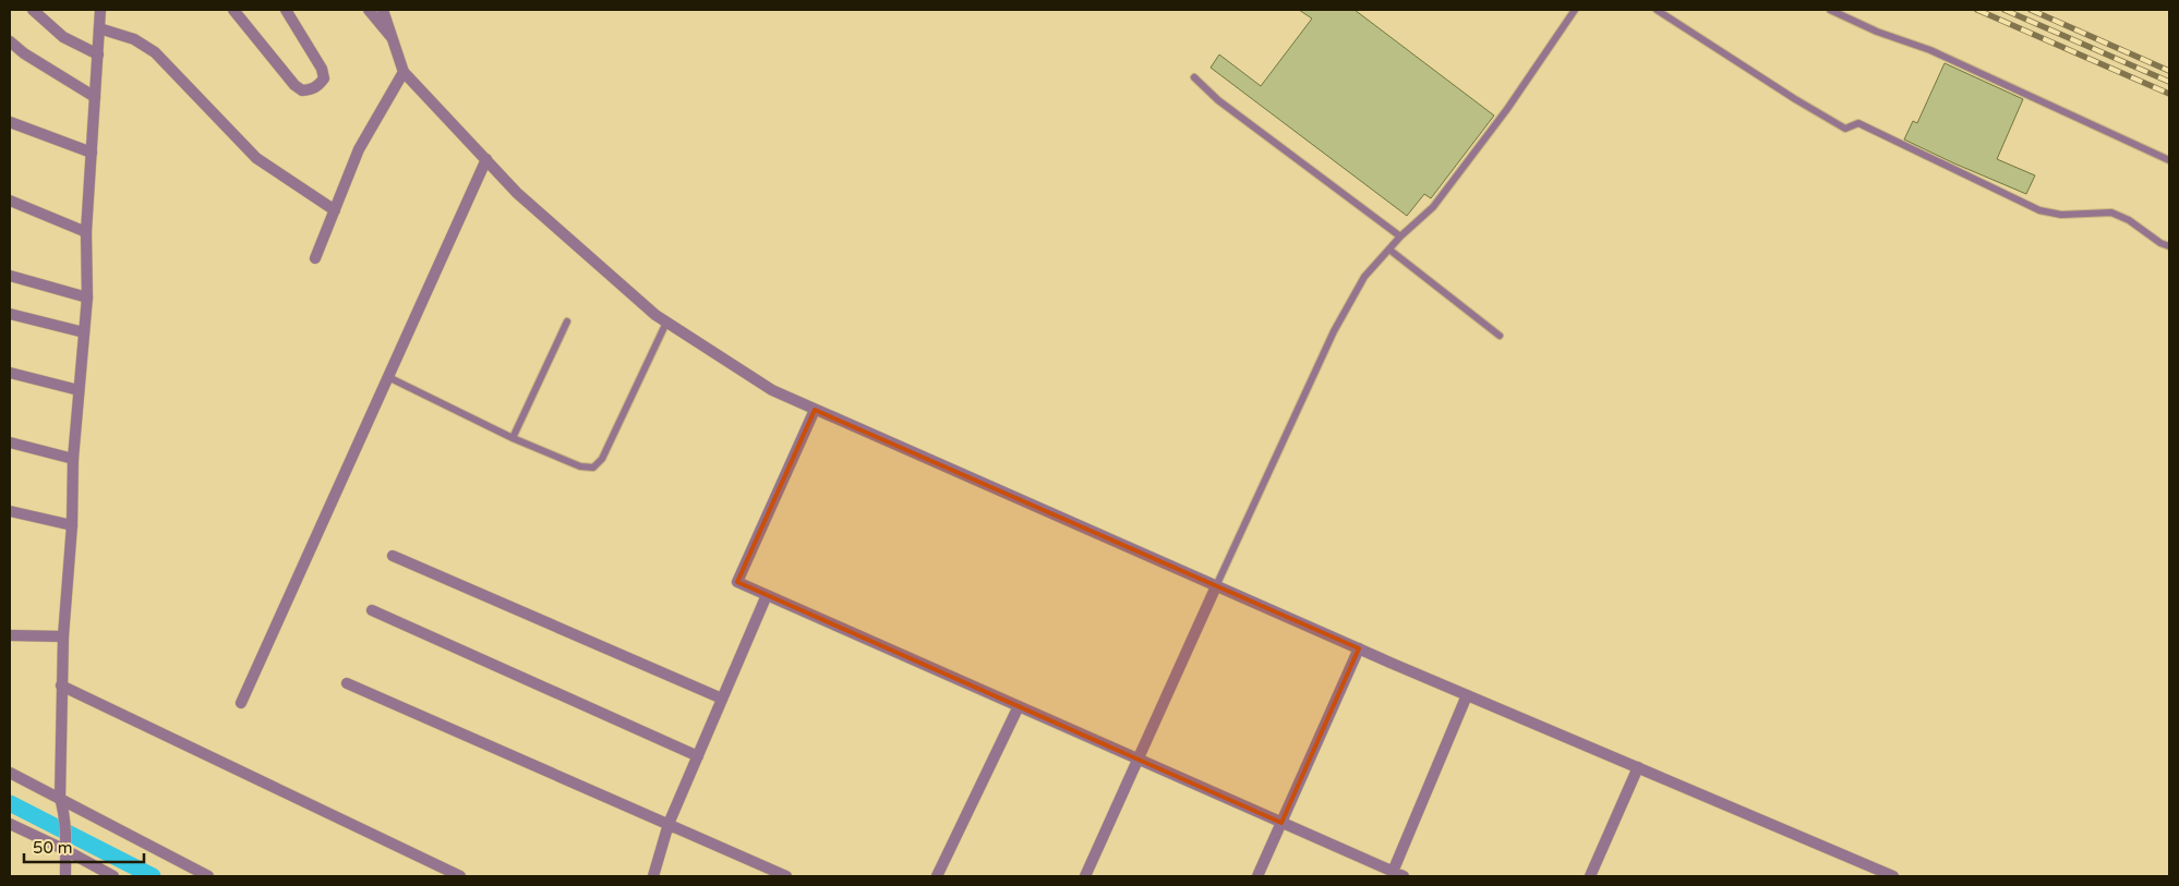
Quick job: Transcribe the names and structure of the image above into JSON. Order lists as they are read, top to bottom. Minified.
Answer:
{"scale_bar":"50 m"}
